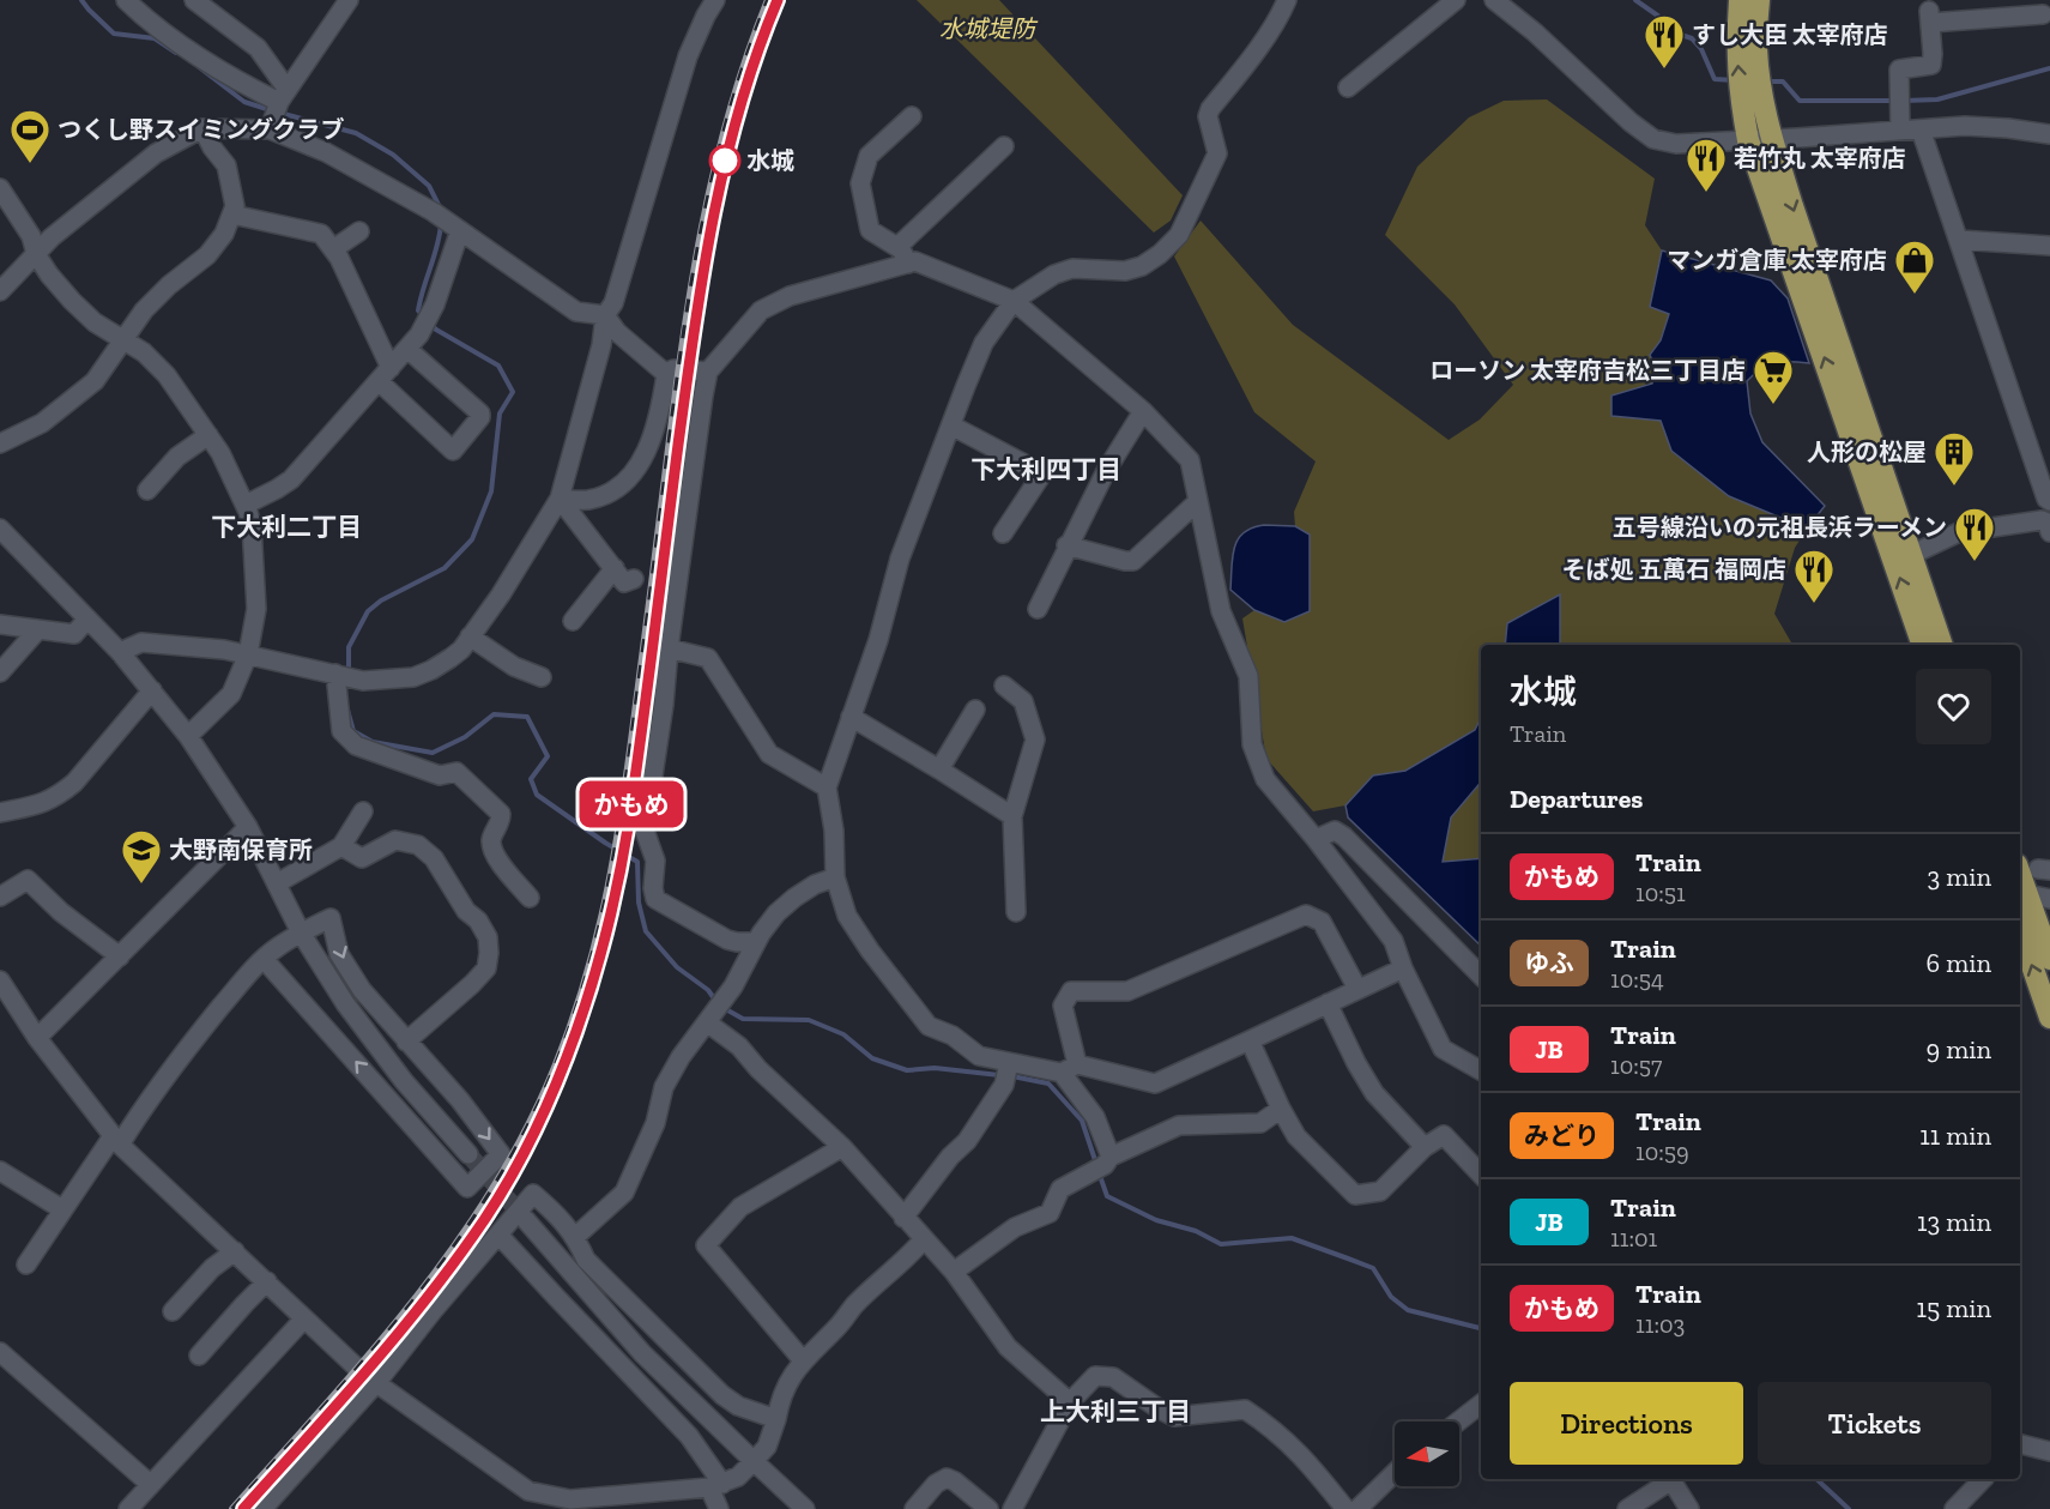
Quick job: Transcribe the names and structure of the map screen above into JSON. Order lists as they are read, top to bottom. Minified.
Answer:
{"districts":["下大利四丁目","下大利二丁目","上大利三丁目"],"parks":["水城堤防"],"places":{"restaurant":["すし大臣 太宰府店","若竹丸 太宰府店","五号線沿いの元祖長浜ラーメン","そば処 五萬石 福岡店"],"other":["水城"],"sports":["つくし野スイミングクラブ"],"shop":["マンガ倉庫 太宰府店"],"supermarket":["ローソン 太宰府吉松三丁目店"],"building":["人形の松屋"],"school or university":["大野南保育所"]},"north":"left","page":{"on_map":"かもめ","heading":[["水城","Train"],"Departures"],"list":[{"mark":"かもめ","name":"Train","note":"10:51","value":"3 min"},{"mark":"ゆふ","name":"Train","note":"10:54","value":"6 min"},{"mark":"JB","name":"Train","note":"10:57","value":"9 min"},{"mark":"みどり","name":"Train","note":"10:59","value":"11 min"},{"mark":"JB","name":"Train","note":"11:01","value":"13 min"},{"mark":"かもめ","name":"Train","note":"11:03","value":"15 min"}],"buttons":["Directions","Tickets"]}}
